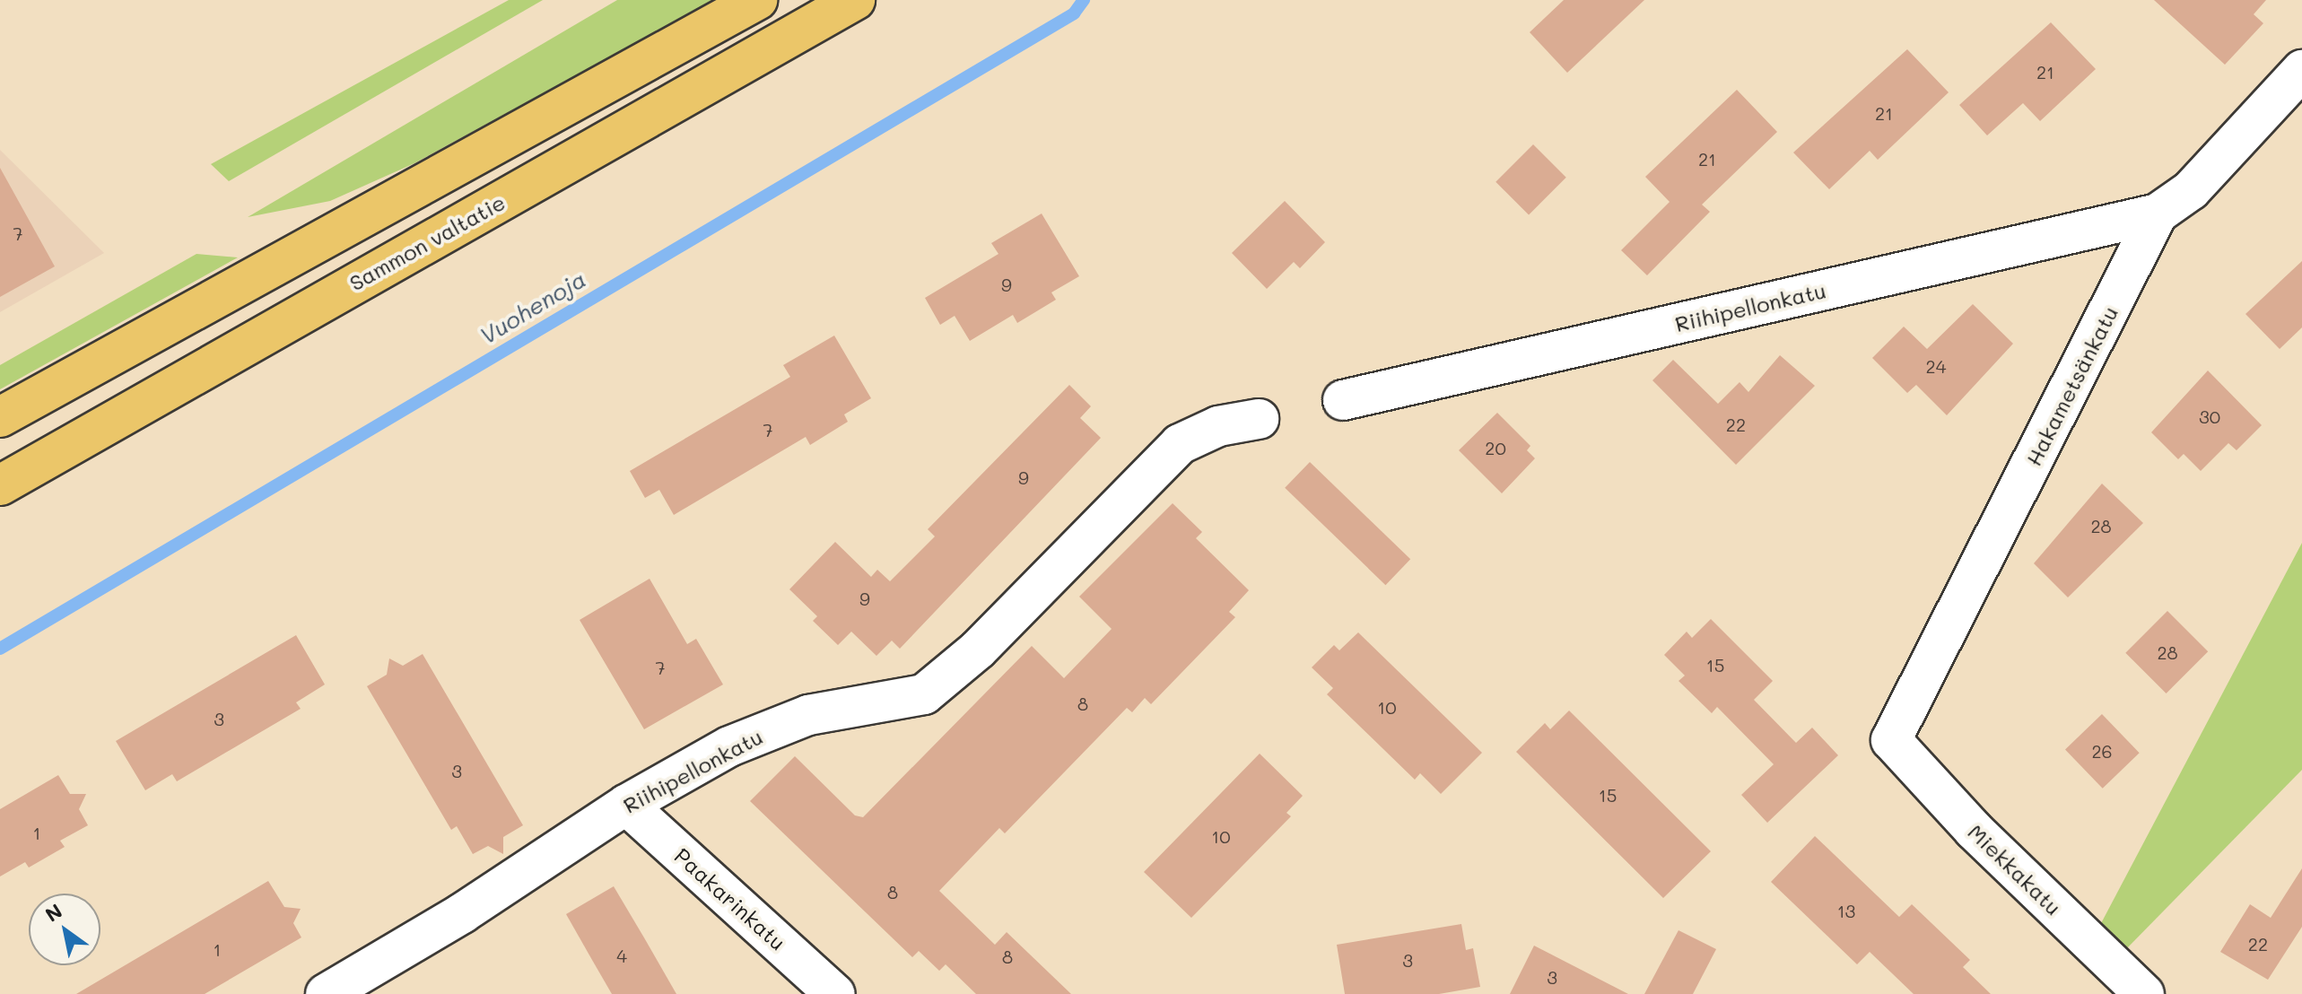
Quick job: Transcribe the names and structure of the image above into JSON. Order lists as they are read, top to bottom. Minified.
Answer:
{"streets":{"main road":["Sammon valtatie"],"street":["Riihipellonkatu","Hakametsänkatu","Miekkakatu","Paakarinkatu"]},"crossings":[["Riihipellonkatu","Hakametsänkatu"],["Riihipellonkatu","Paakarinkatu"],["Hakametsänkatu","Miekkakatu"]],"water":["Vuohenoja"],"house_numbers":["21","21","21","7","9","24","30","22","7","20","9","28","9","28","15","7","8","10","3","26","3","15","1","10","8","13","22","1","4","8","3","3"],"north":"top left"}
